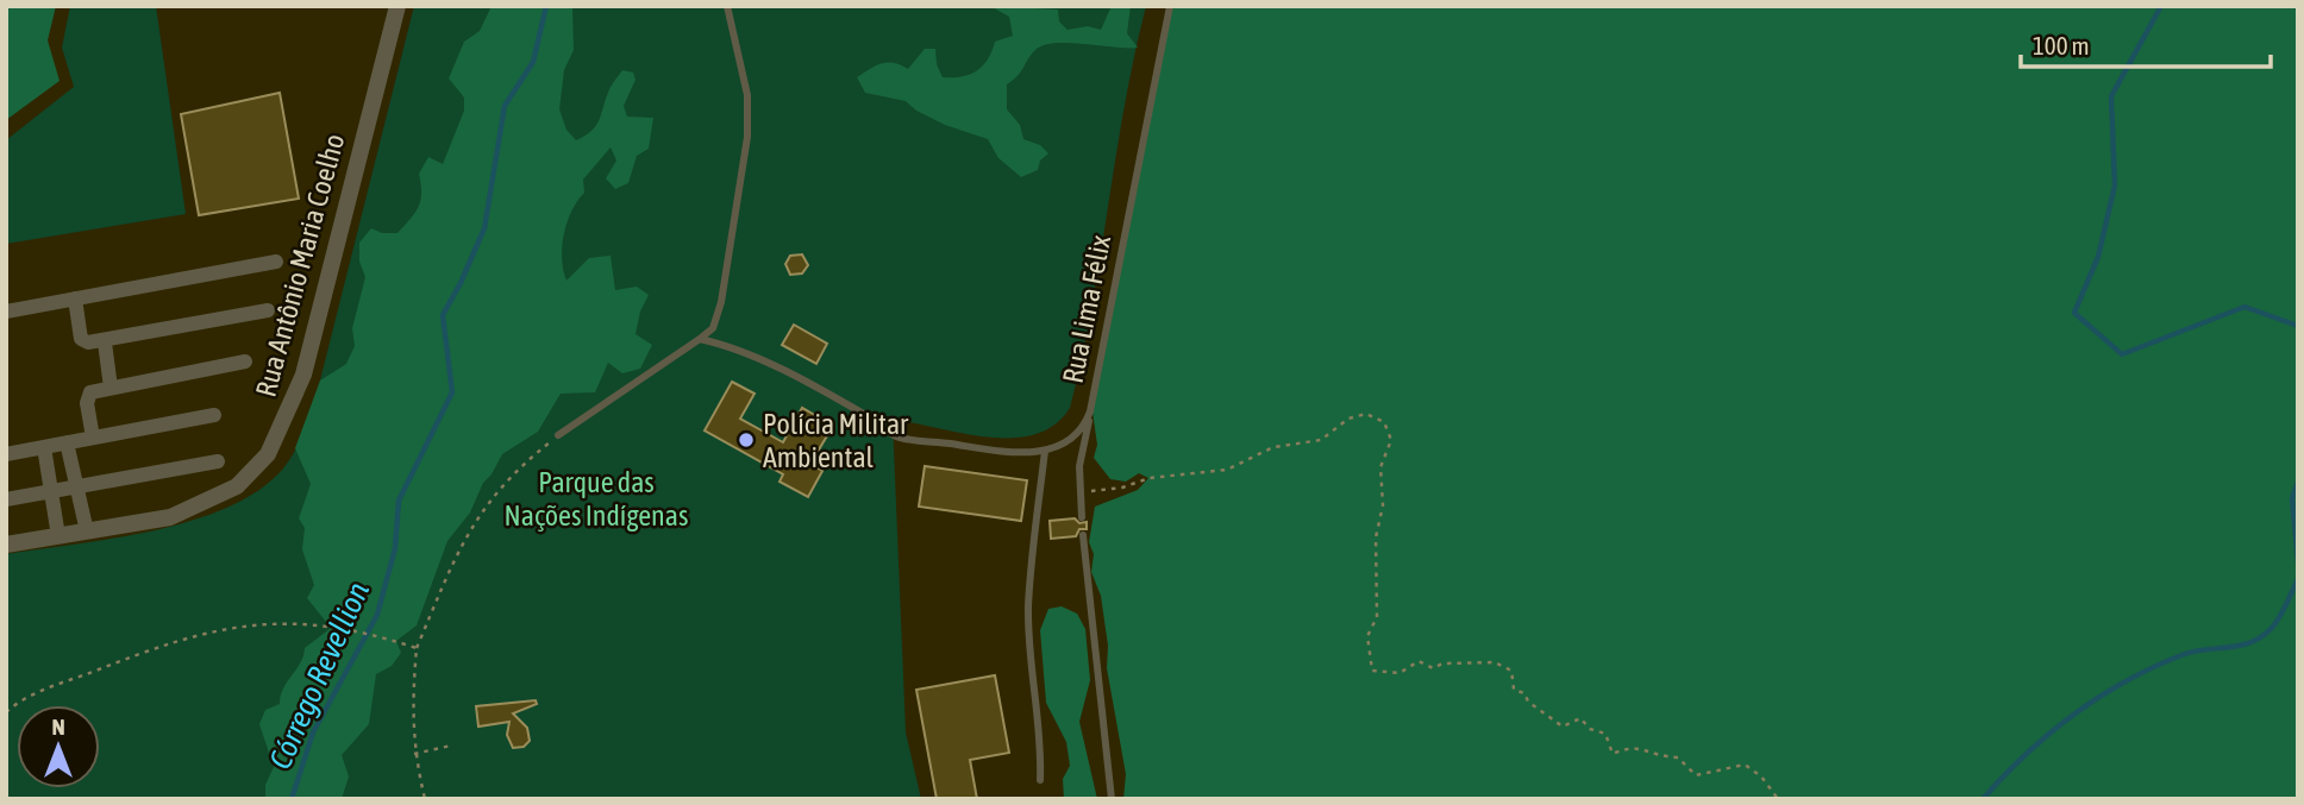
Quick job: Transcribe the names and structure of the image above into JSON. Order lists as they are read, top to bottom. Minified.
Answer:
{"streets":{"street":["Rua Antônio Maria Coelho"],"lane":["Rua Lima Félix"]},"water":["Córrego Revellion"],"parks":["Parque das Nações Indígenas"],"places":["Polícia Militar Ambiental"],"scale_bar":"100 m","north":"top"}
